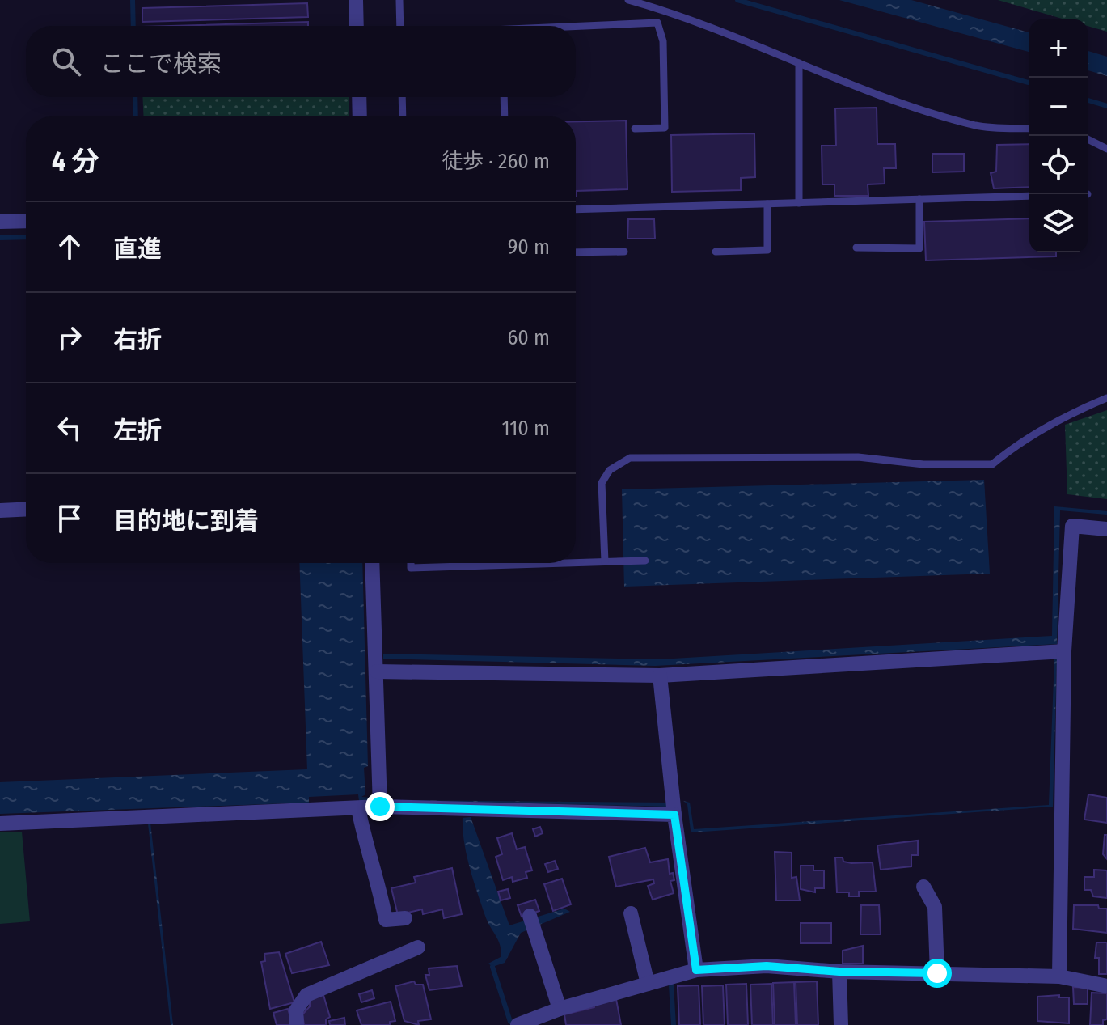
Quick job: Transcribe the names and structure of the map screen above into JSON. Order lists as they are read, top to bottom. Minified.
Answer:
{"page":{"map_buttons":["+","−"],"search":"ここで検索","heading":["4 分","徒歩 · 260 m"],"list":[["直進","90 m"],["右折","60 m"],["左折","110 m"],"目的地に到着"]}}
